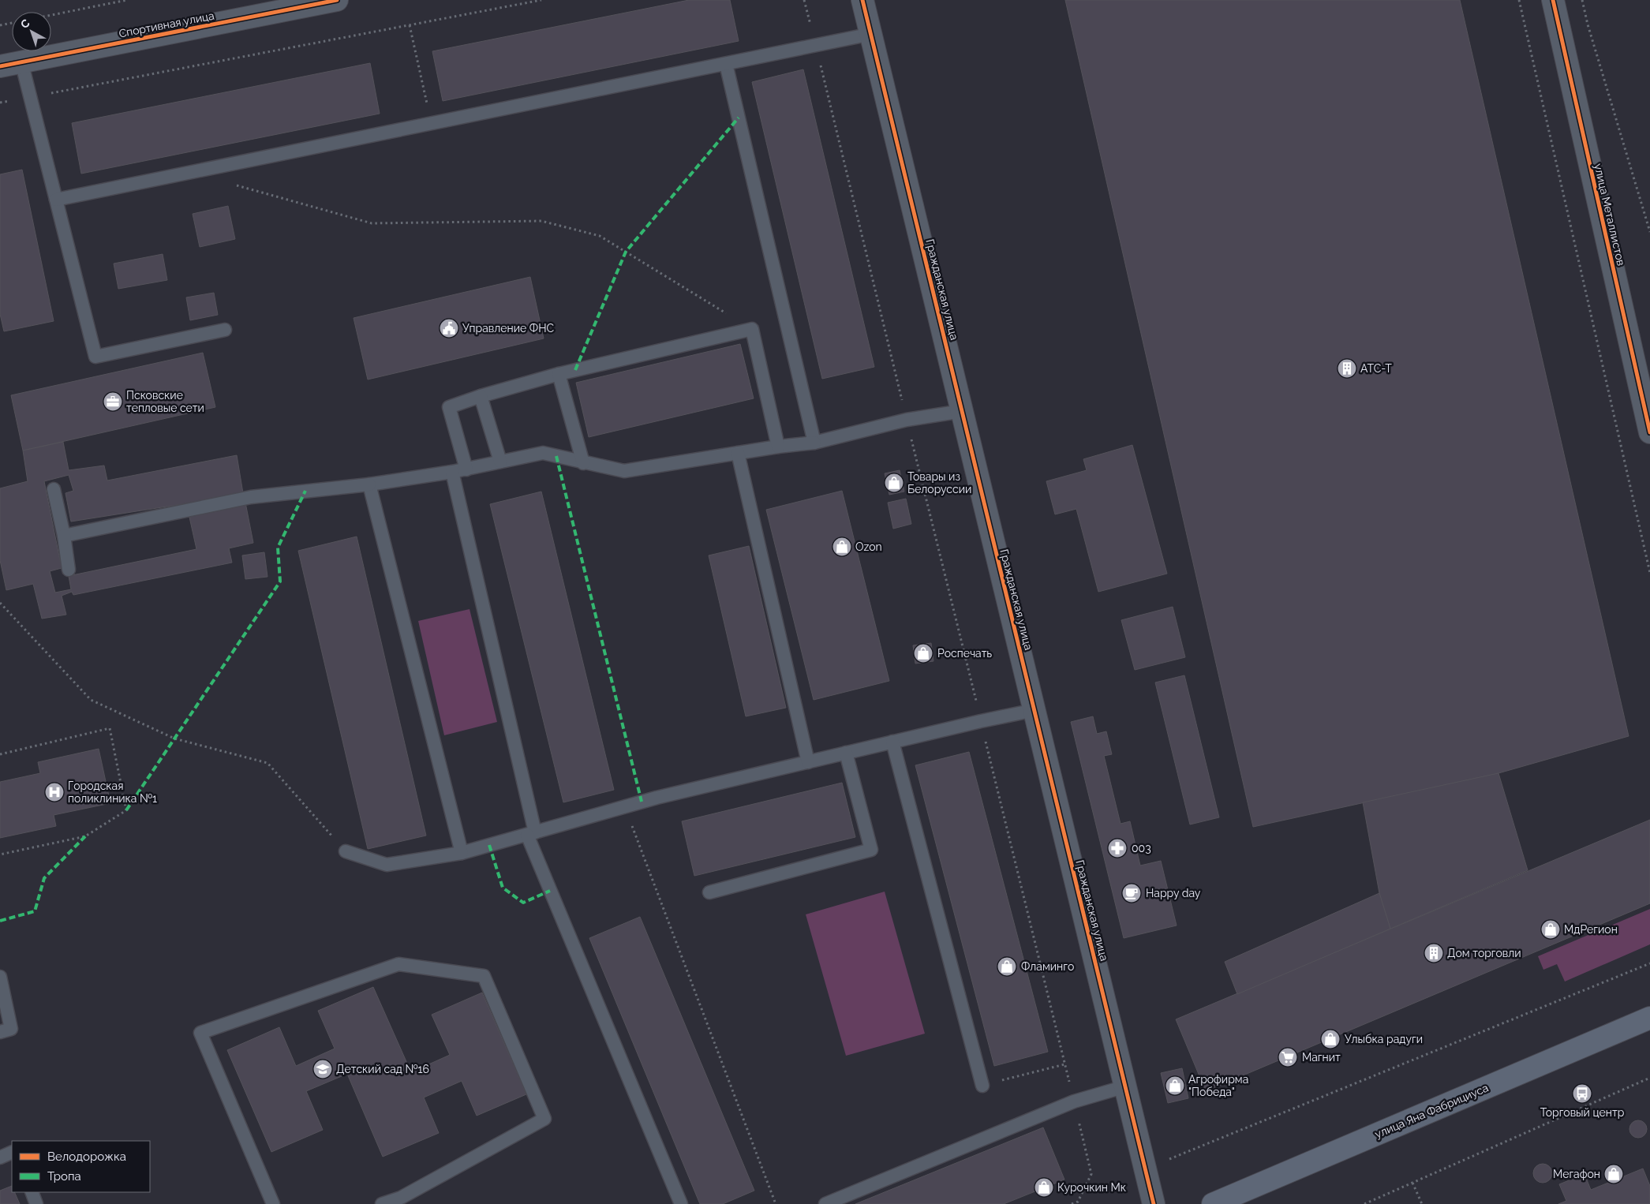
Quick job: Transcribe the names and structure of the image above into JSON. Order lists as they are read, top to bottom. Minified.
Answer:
{"streets":{"main road":["улица Яна Фабрициуса"],"street":["Спортивная улица","улица Металлистов","Гражданская улица"]},"places":{"public building":["Управление ФНС"],"building":["ATC-T","Дом торговли"],"office":["Псковские тепловые сети"],"shop":["Товары из Белоруссии","Ozon","Роспечать","МдРегион","Фламинго","Улыбка радуги","Агрофирма \"Победа\"","Мегафон","Курочкин Мк"],"hospital":["Городская поликлиника №1"],"pharmacy":["003"],"cafe":["Happy day"],"supermarket":["Магнит"],"school or university":["Детский сад №16"],"bus stop":["Торговый центр"]},"legend":["Велодорожка","Тропа"],"north":"top left"}
